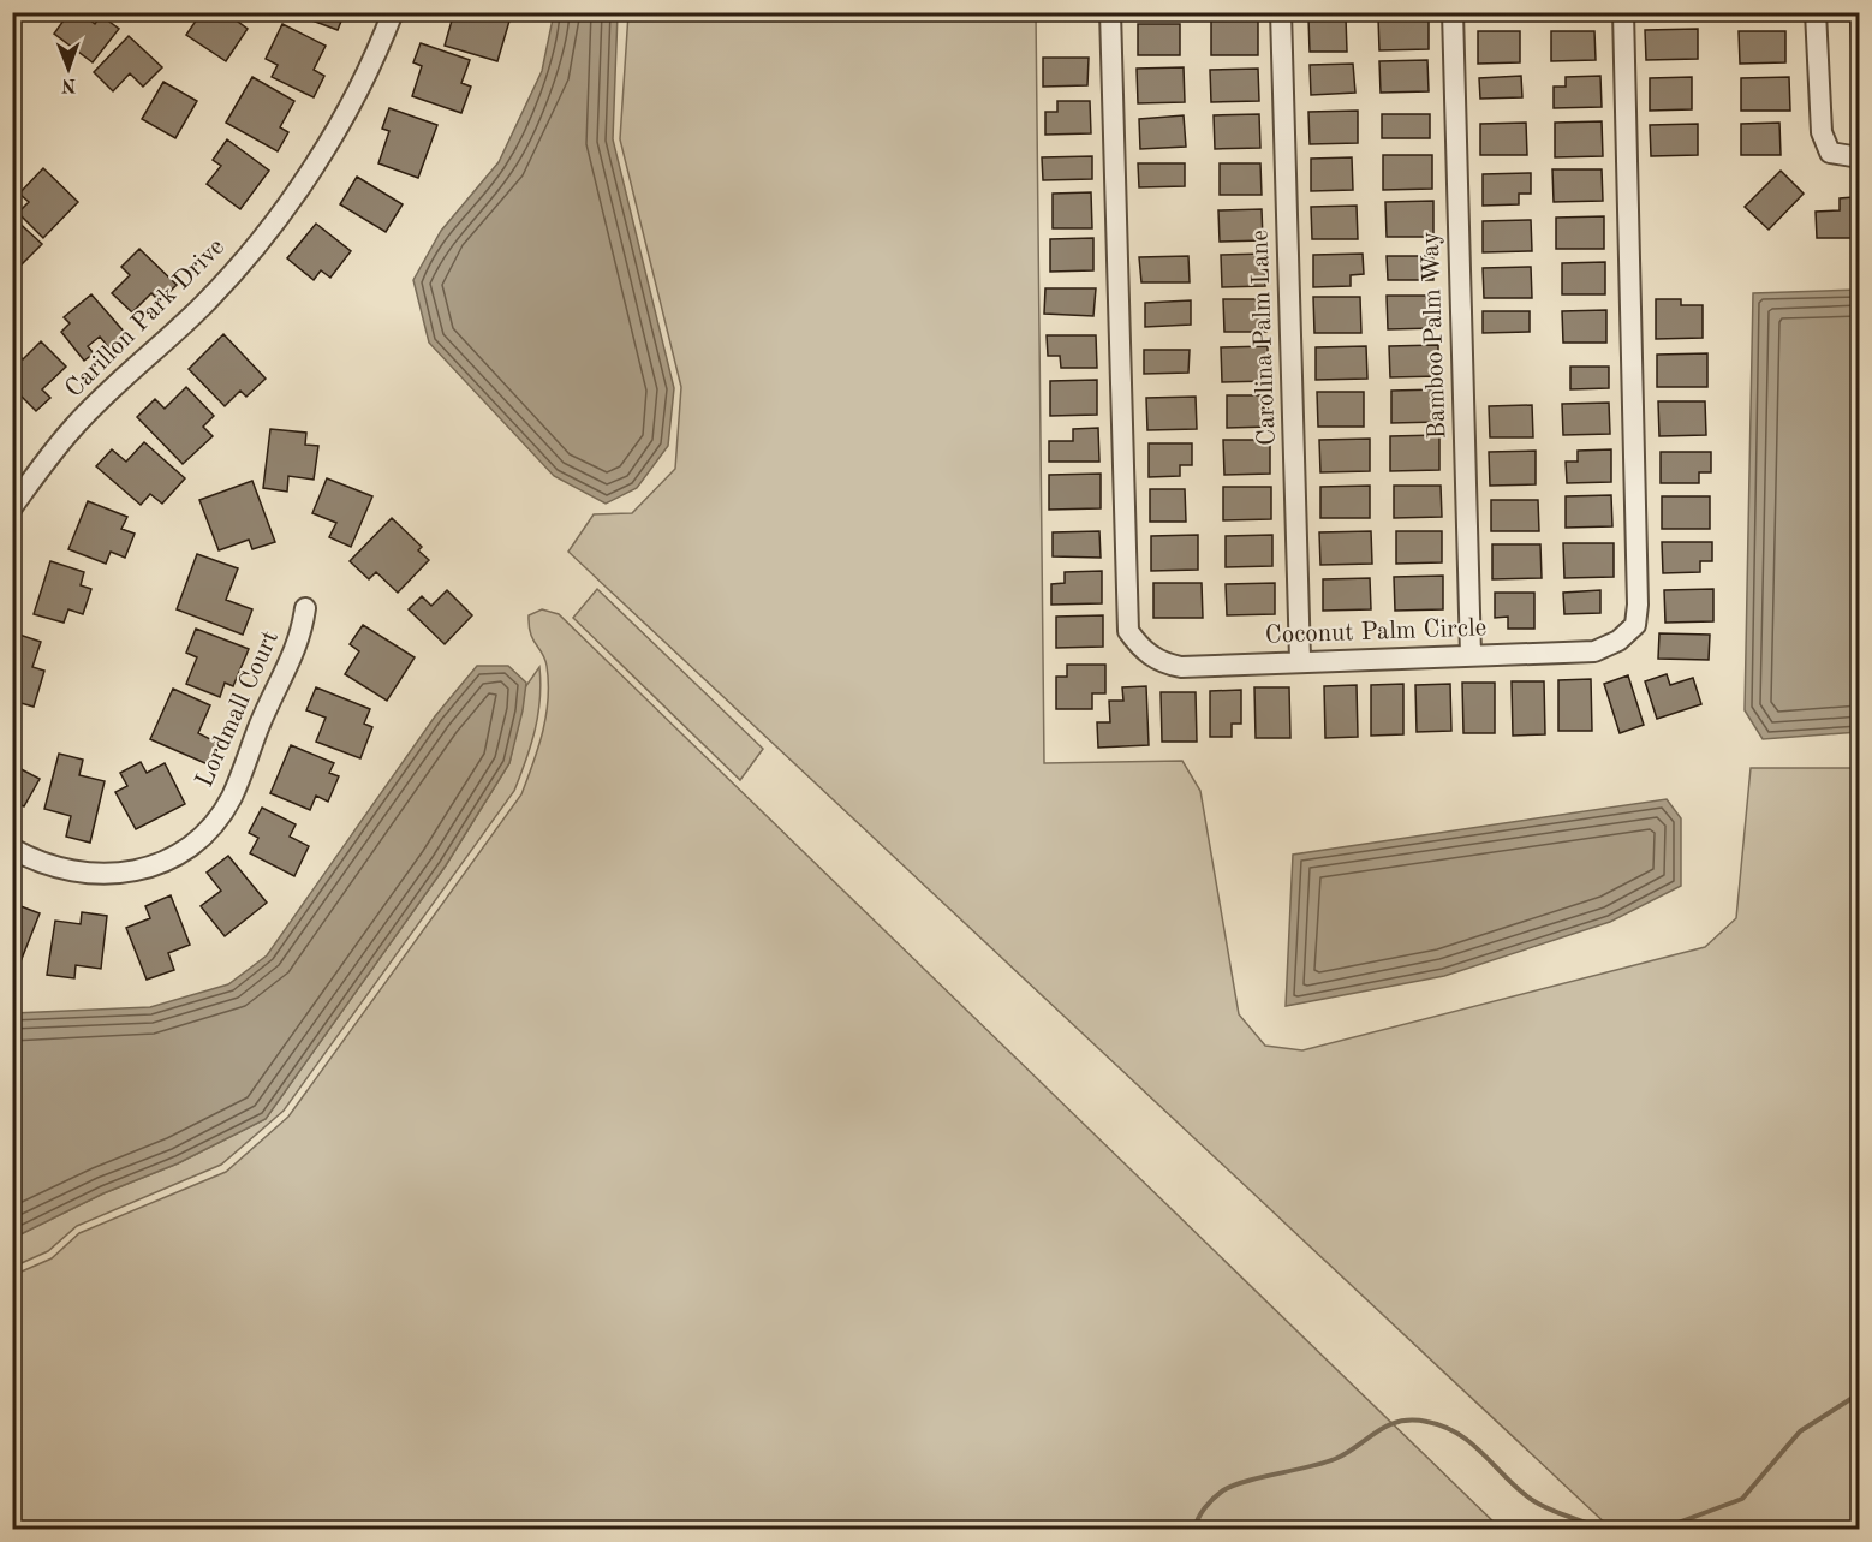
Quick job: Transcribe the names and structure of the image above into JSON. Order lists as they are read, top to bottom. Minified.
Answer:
{"streets":{"street":["Carillon Park Drive","Bamboo Palm Way","Carolina Palm Lane","Coconut Palm Circle","Lordmall Court"]},"crossings":[["Bamboo Palm Way","Coconut Palm Circle"],["Carolina Palm Lane","Coconut Palm Circle"]],"north":"bottom"}
